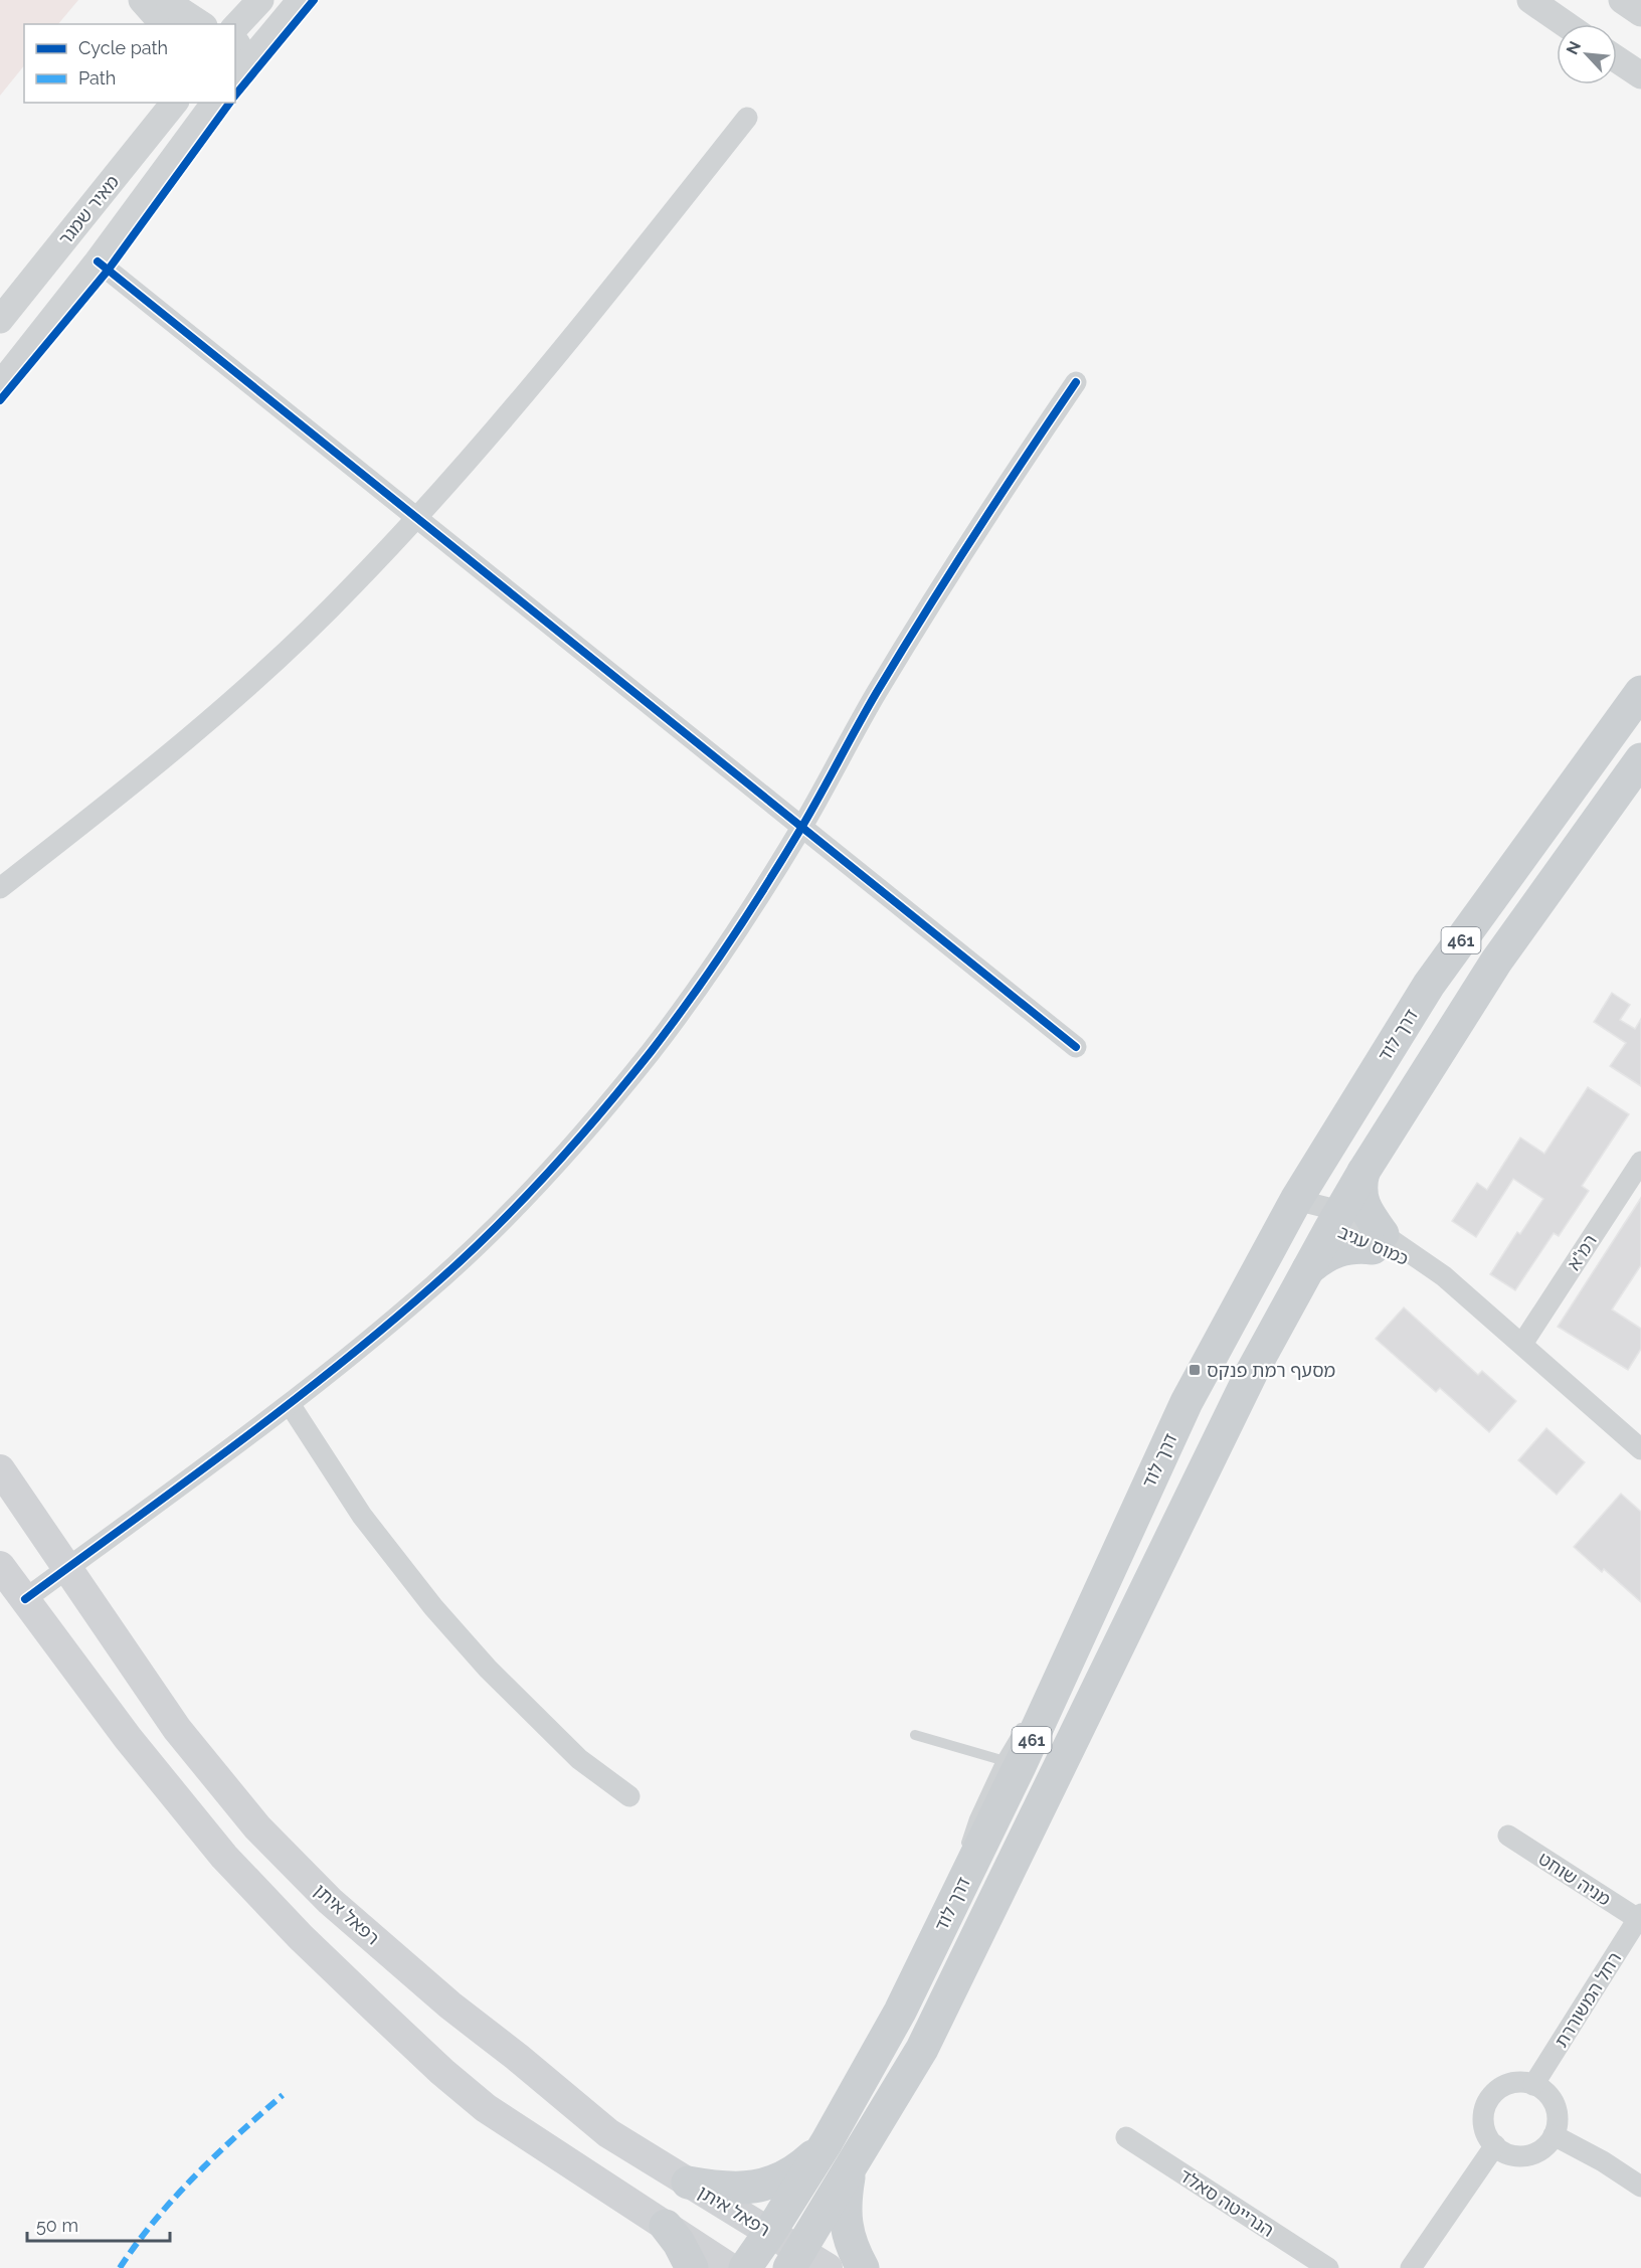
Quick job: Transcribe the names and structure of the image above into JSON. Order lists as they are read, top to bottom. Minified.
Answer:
{"streets":{"main road":["461","דרך לוד","רפאל איתן"],"street":["מאיר שמגר","כמוס עגיב","רמ\"א","מניה שוחט","רחל המשוררת","הנרייטה סאלד"]},"crossings":[["דרך לוד","כמוס עגיב"],["דרך לוד","רפאל איתן"],["כמוס עגיב","רמ\"א"],["מניה שוחט","רחל המשוררת"]],"places":{"transit":["מסעף רמת פנקס"]},"legend":["Cycle path","Path"],"scale_bar":"50 m","north":"top left"}
